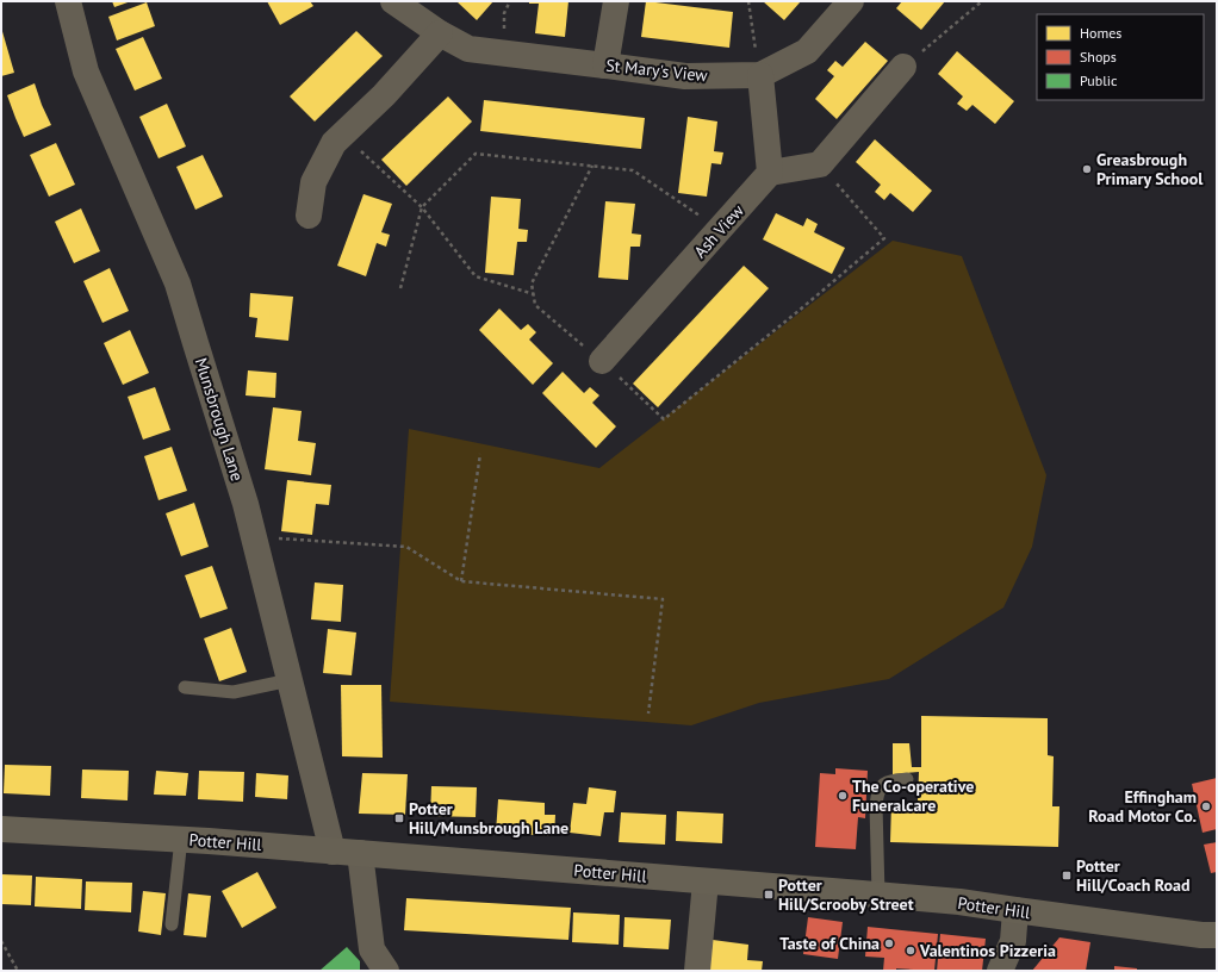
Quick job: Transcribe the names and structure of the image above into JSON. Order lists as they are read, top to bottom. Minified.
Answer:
{"streets":{"main road":["Potter Hill"],"street":["St Mary's View","Ash View","Munsbrough Lane"]},"crossings":[["Munsbrough Lane","Potter Hill"]],"places":{"other":["Greasbrough Primary School","The Co-operative Funeralcare","Effingham Road Motor Co.","Taste of China","Valentinos Pizzeria"],"transit":["Potter Hill/Munsbrough Lane","Potter Hill/Coach Road","Potter Hill/Scrooby Street"]},"legend":["Homes","Shops","Public"]}
